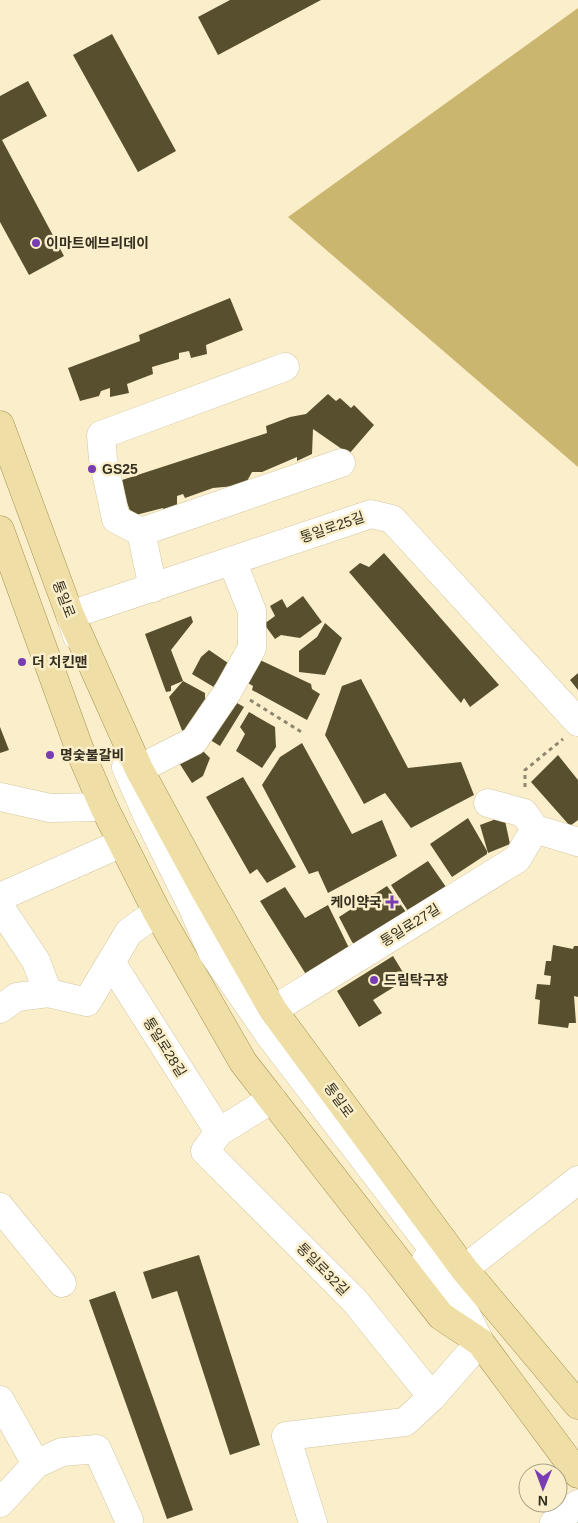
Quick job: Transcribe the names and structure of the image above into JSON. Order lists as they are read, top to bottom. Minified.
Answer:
{"streets":{"main road":["통일로"],"street":["통일로25길","통일로27길","통일로28길","통일로32길"]},"crossings":[["통일로25길","통일로"],["통일로","통일로27길"],["통일로28길","통일로32길"]],"places":{"other":["이마트에브리데이","GS25","더 치킨맨","명숯불갈비","드림탁구장"],"health":["케이약국"]},"north":"bottom"}
